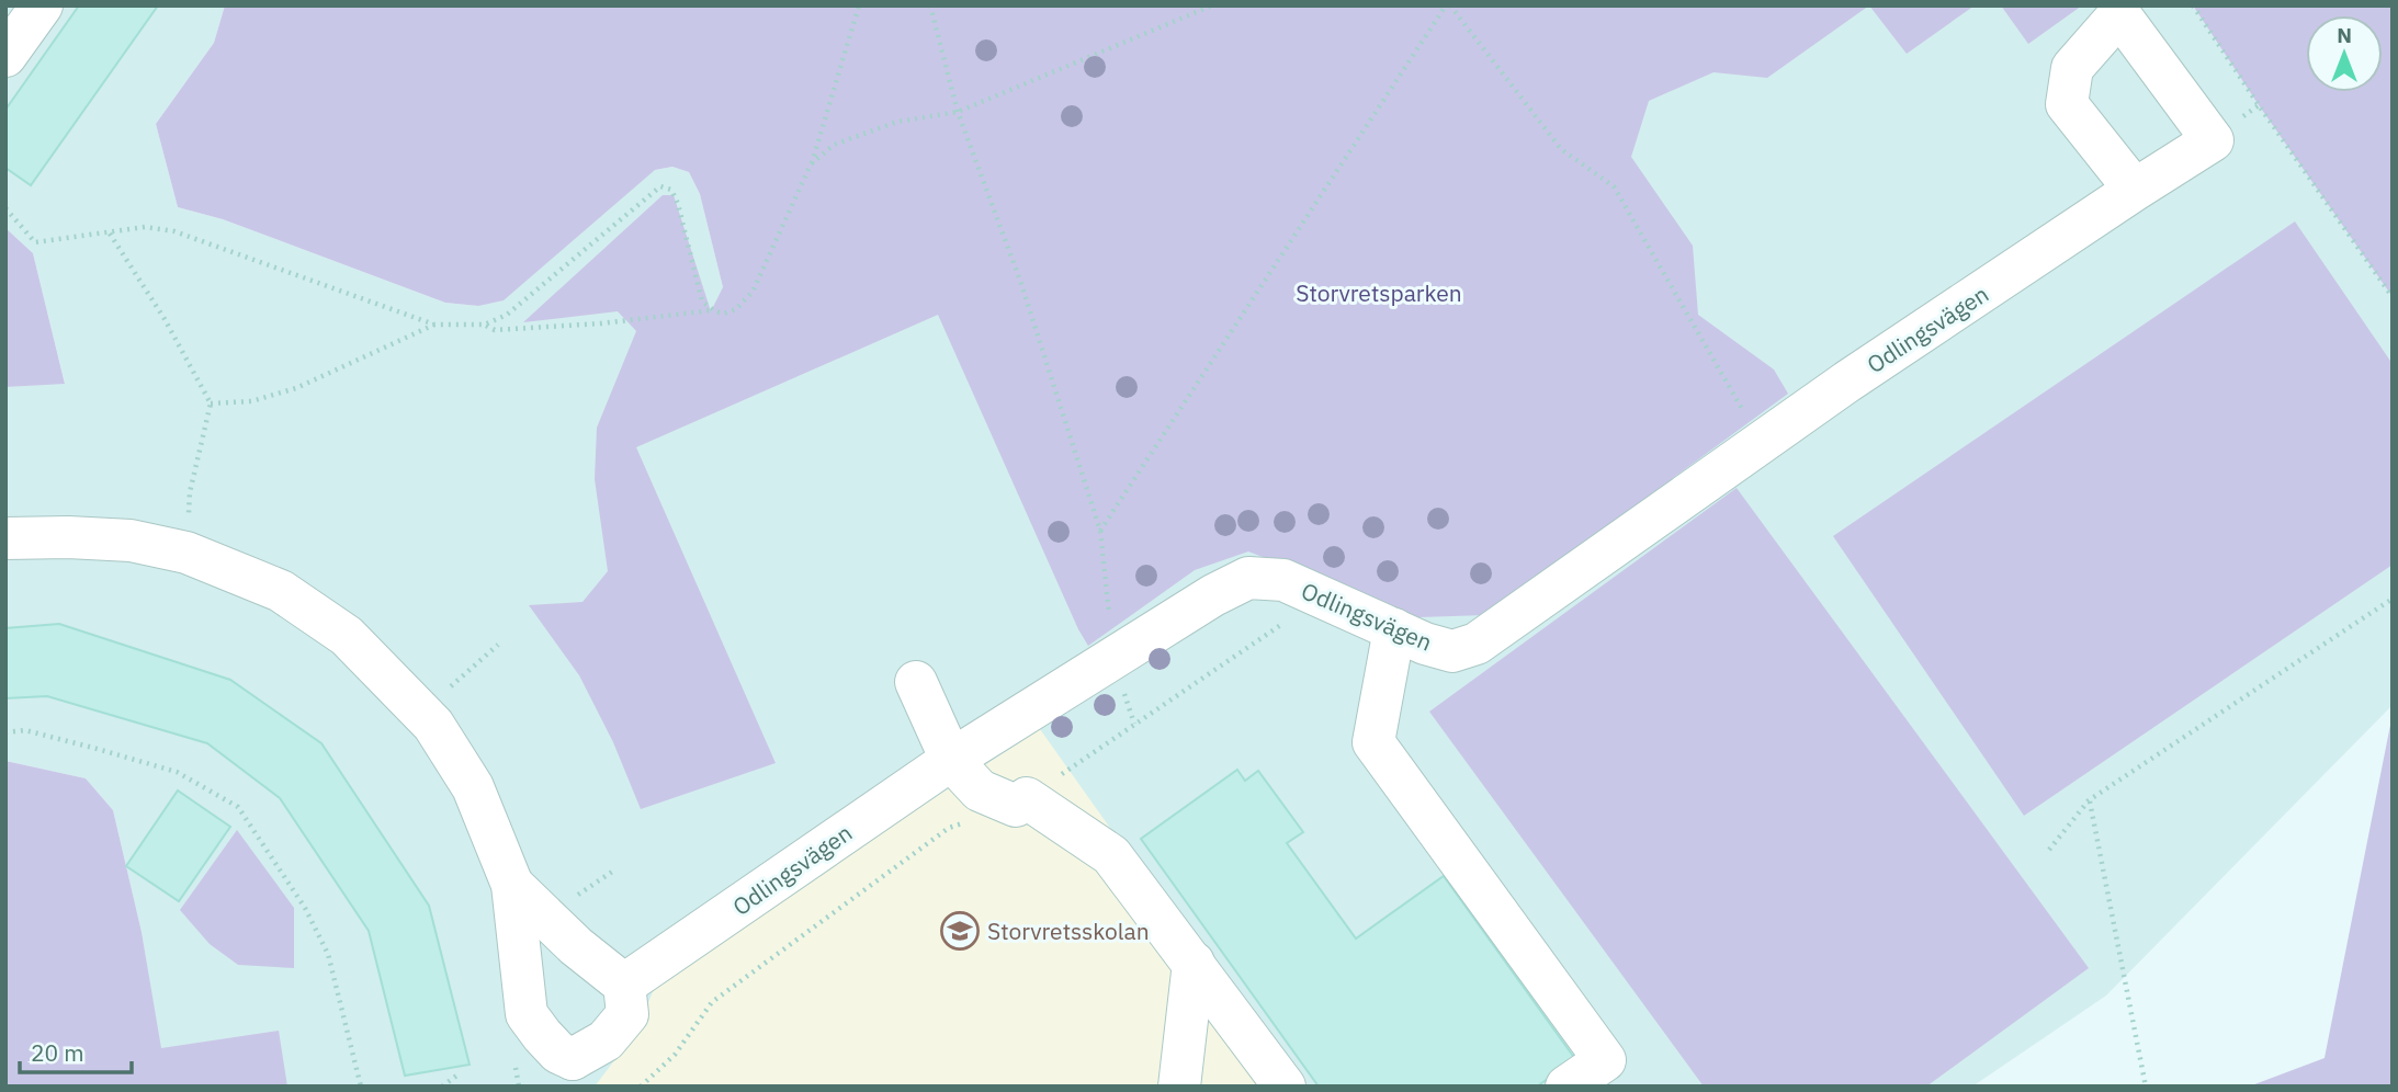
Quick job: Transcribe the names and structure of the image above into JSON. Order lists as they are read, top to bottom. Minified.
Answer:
{"streets":{"street":["Odlingsvägen"]},"parks":["Storvretsparken"],"places":{"school or university":["Storvretsskolan"]},"scale_bar":"20 m","north":"top"}
